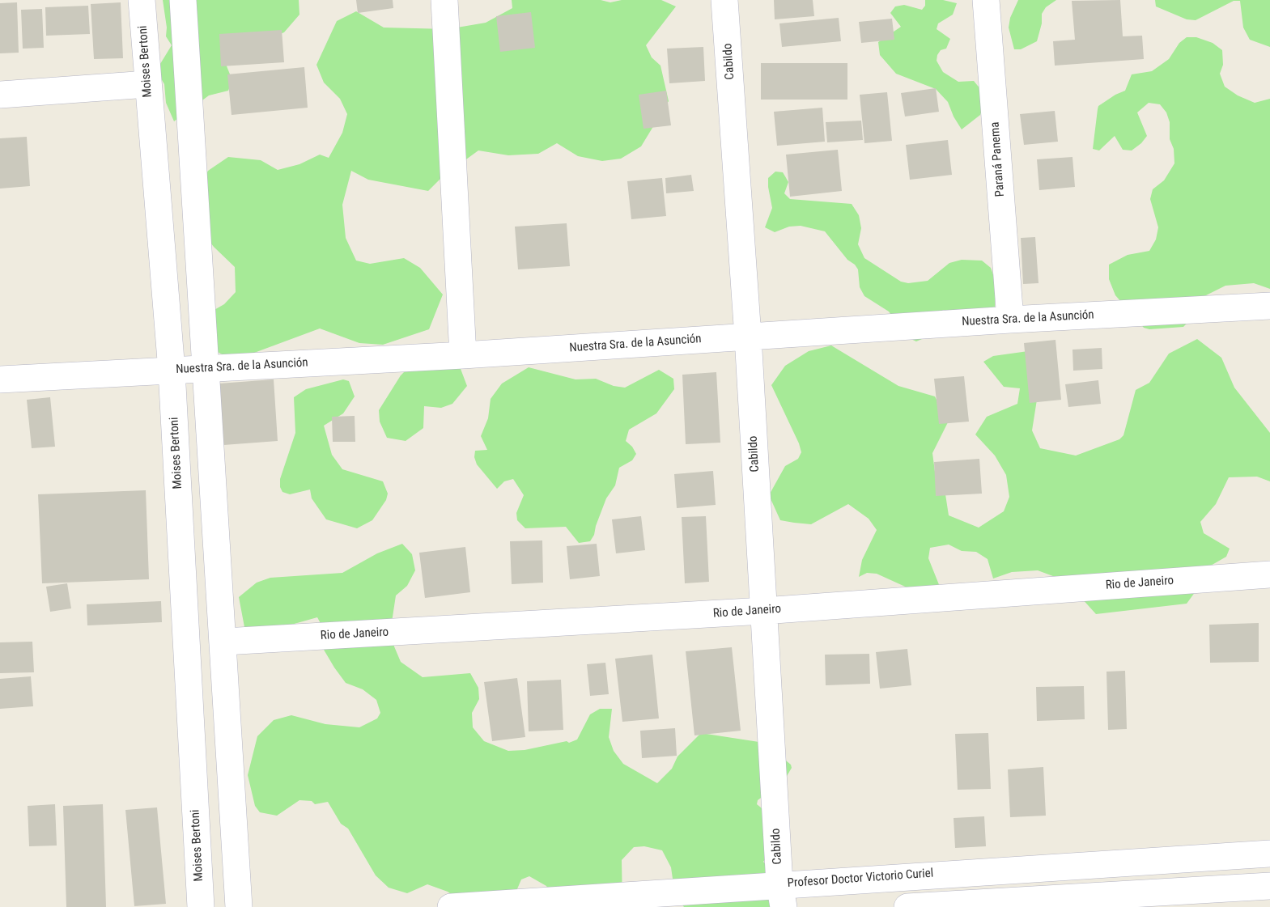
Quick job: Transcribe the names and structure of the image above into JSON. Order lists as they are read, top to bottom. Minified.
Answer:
{"streets":{"street":["Moises Bertoni","Cabildo","Paraná Panema","Nuestra Sra. de la Asunción","Rio de Janeiro","Profesor Doctor Victorio Curiel"]},"crossings":[["Moises Bertoni","Nuestra Sra. de la Asunción"],["Cabildo","Nuestra Sra. de la Asunción"],["Cabildo","Rio de Janeiro"],["Cabildo","Profesor Doctor Victorio Curiel"],["Paraná Panema","Nuestra Sra. de la Asunción"]]}
